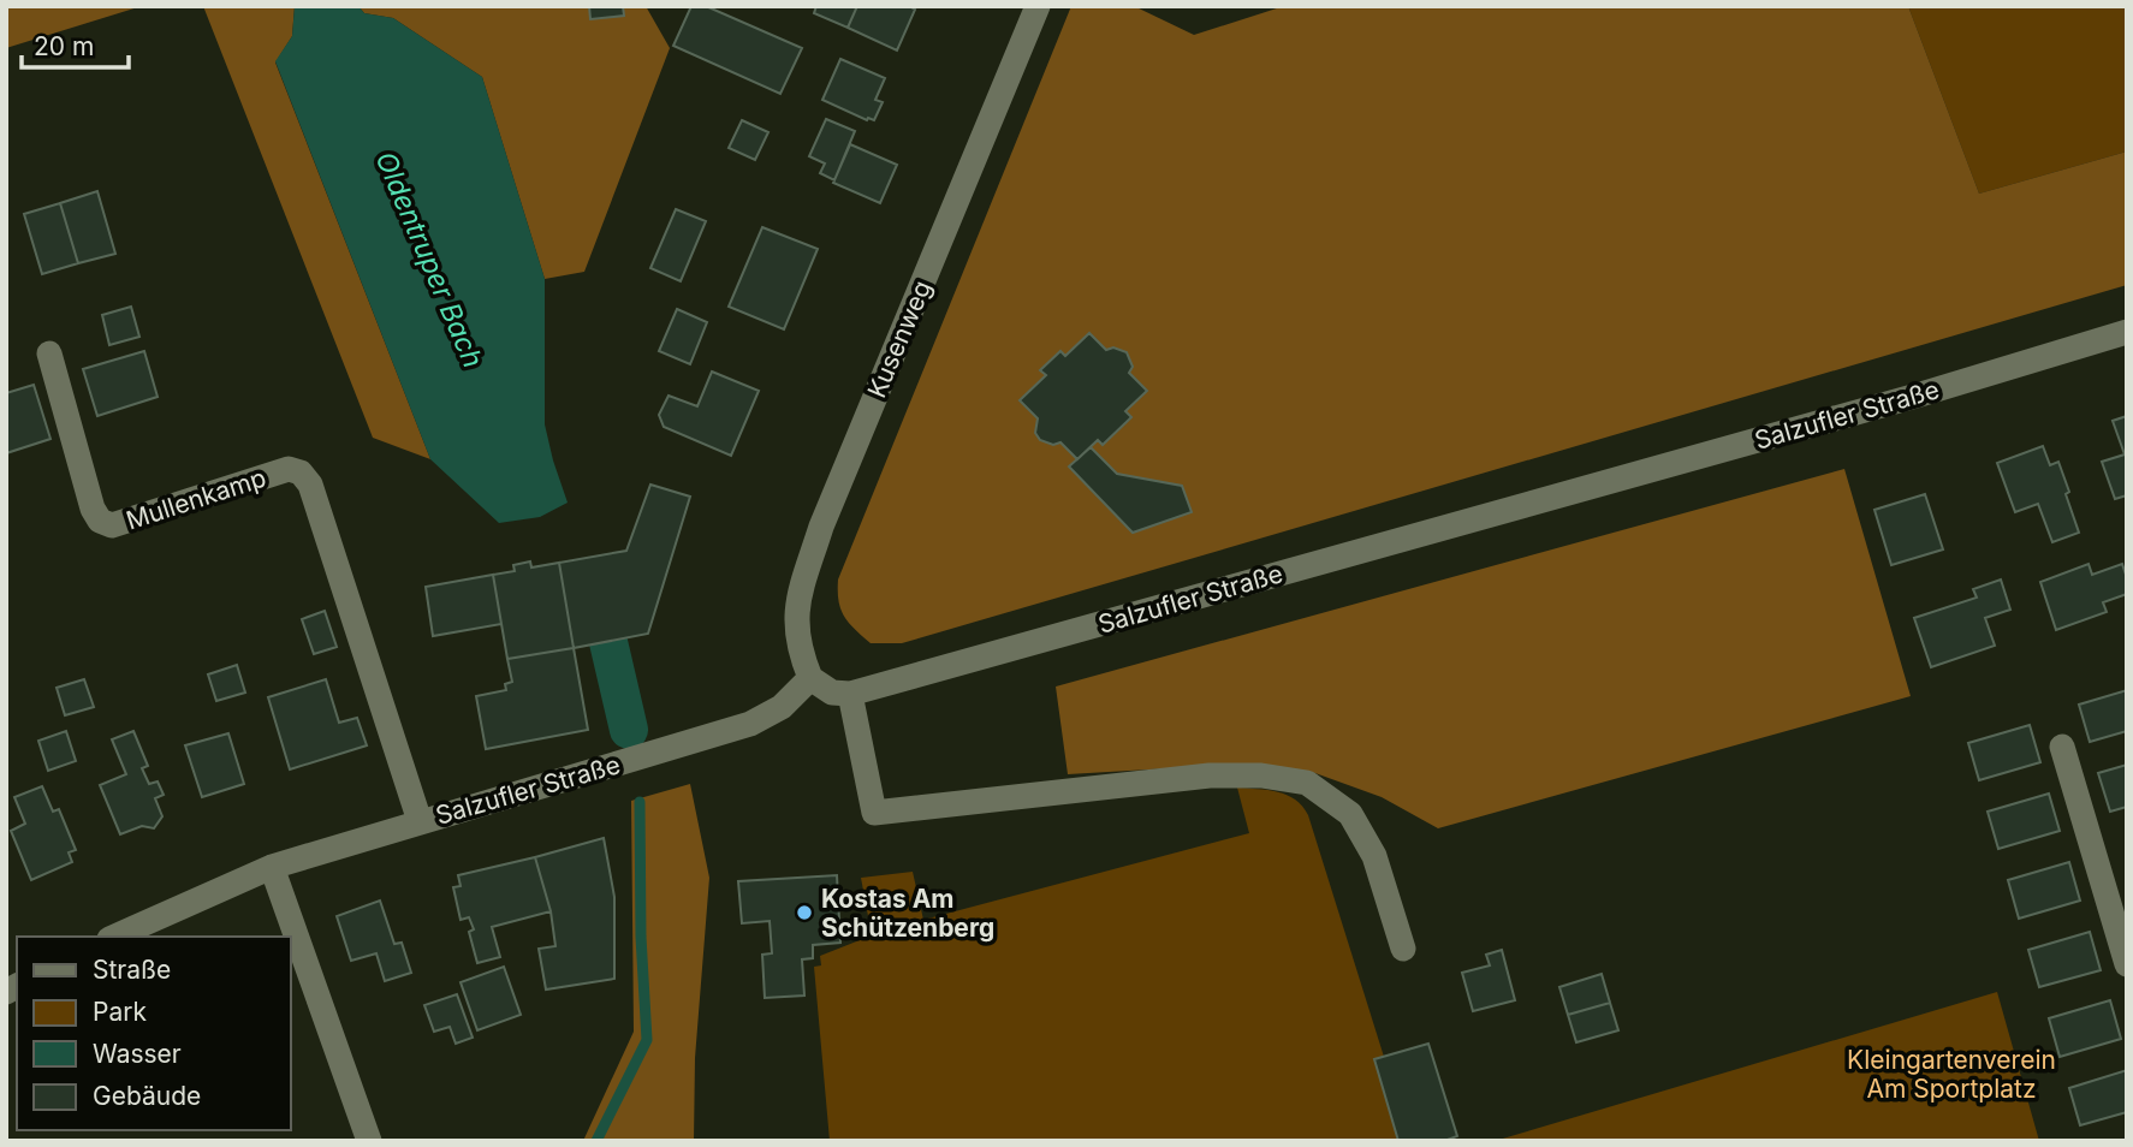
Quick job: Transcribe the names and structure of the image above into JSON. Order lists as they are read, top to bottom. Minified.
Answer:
{"streets":{"street":["Kusenweg","Salzufler Straße","Mullenkamp"]},"crossings":[["Kusenweg","Salzufler Straße"],["Salzufler Straße","Mullenkamp"]],"water":["Oldentruper Bach"],"parks":["Kleingartenverein Am Sportplatz"],"places":["Kostas Am Schützenberg"],"legend":["Straße","Park","Wasser","Gebäude"],"scale_bar":"20 m"}
